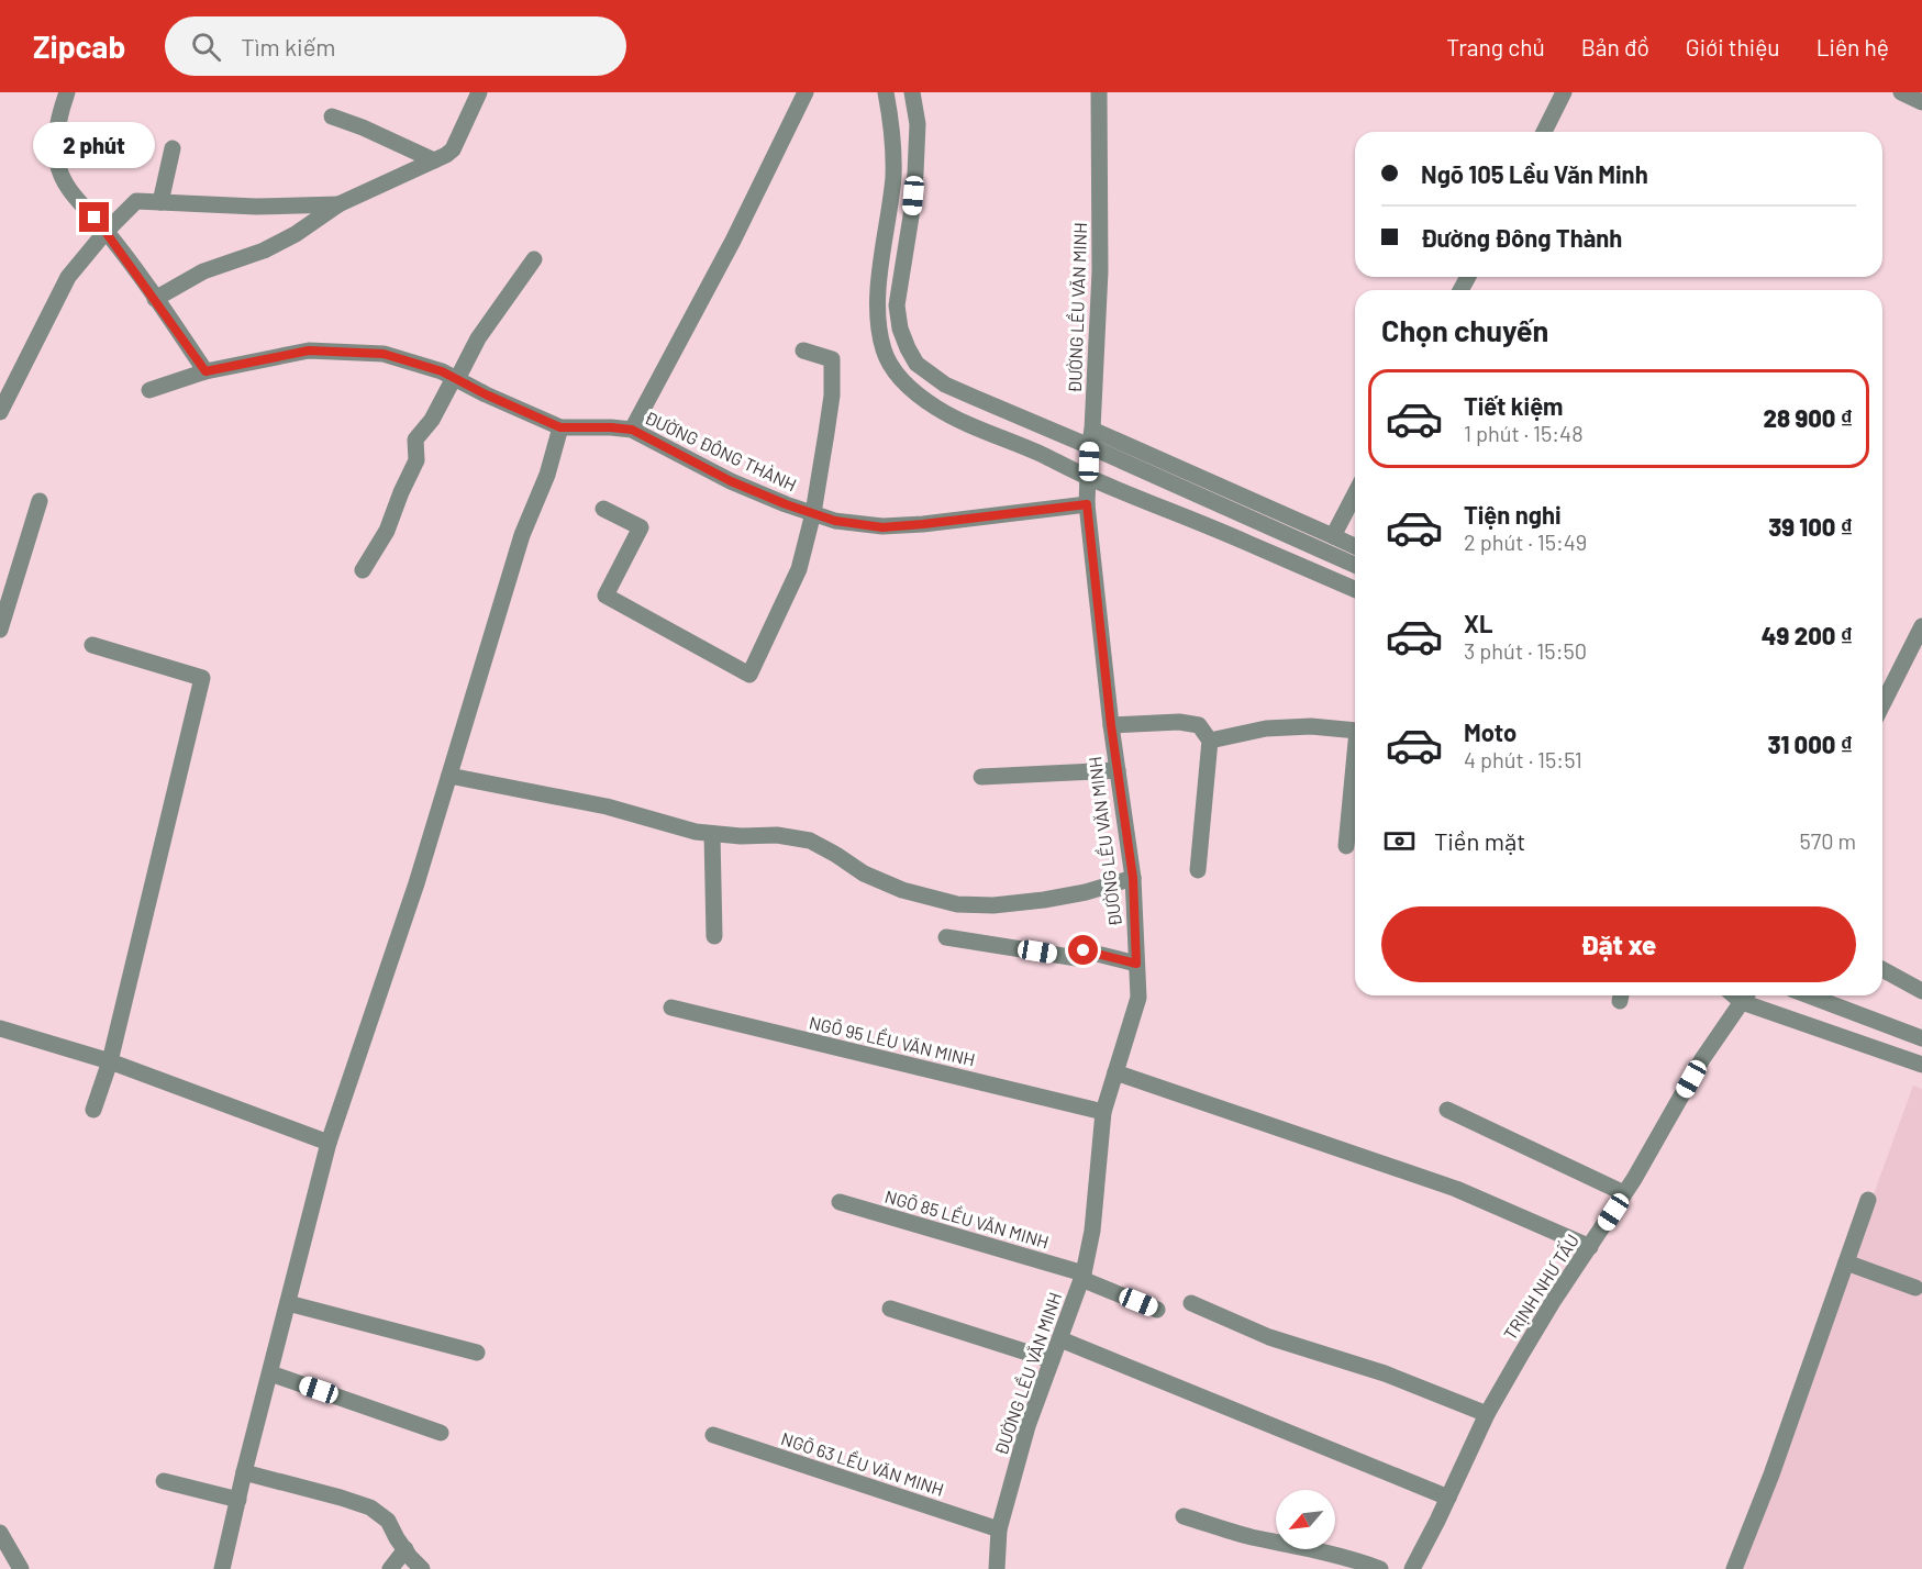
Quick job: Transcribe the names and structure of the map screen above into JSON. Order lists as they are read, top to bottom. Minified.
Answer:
{"streets":{"street":["ĐƯỜNG LỀU VĂN MINH","ĐƯỜNG ĐÔNG THÀNH","NGÕ 95 LỀU VĂN MINH","NGÕ 85 LỀU VĂN MINH","TRỊNH NHƯ TẤU","NGÕ 63 LỀU VĂN MINH"]},"crossings":[["ĐƯỜNG LỀU VĂN MINH","ĐƯỜNG ĐÔNG THÀNH"],["ĐƯỜNG LỀU VĂN MINH","NGÕ 95 LỀU VĂN MINH"],["ĐƯỜNG LỀU VĂN MINH","NGÕ 85 LỀU VĂN MINH"],["ĐƯỜNG LỀU VĂN MINH","NGÕ 63 LỀU VĂN MINH"]],"north":"bottom left","page":{"header":"Zipcab","search":"Tìm kiếm","nav":["Trang chủ","Bản đồ","Giới thiệu","Liên hệ"],"bubble":"2 phút","banner":["Ngõ 105 Lều Văn Minh","Đường Đông Thành"],"heading":"Chọn chuyến","list":[{"name":"Tiết kiệm","note":"1 phút · 15:48","value":"28 900 ₫"},{"name":"Tiện nghi","note":"2 phút · 15:49","value":"39 100 ₫"},{"name":"XL","note":"3 phút · 15:50","value":"49 200 ₫"},{"name":"Moto","note":"4 phút · 15:51","value":"31 000 ₫"}],"pay":["Tiền mặt","570 m"],"buttons":"Đặt xe"}}
